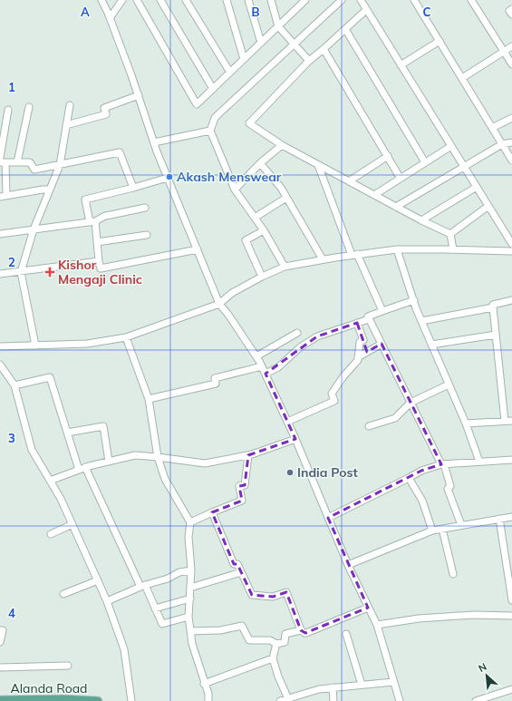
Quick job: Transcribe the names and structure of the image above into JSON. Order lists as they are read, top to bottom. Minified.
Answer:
{"streets":{"main road":["Alanda Road"]},"places":{"other":["Akash Menswear","India Post"],"health":["Kishor Mengaji Clinic"]},"north":"top left","grid":{"columns":["A","B","C"],"rows":["1","2","3","4"]}}
